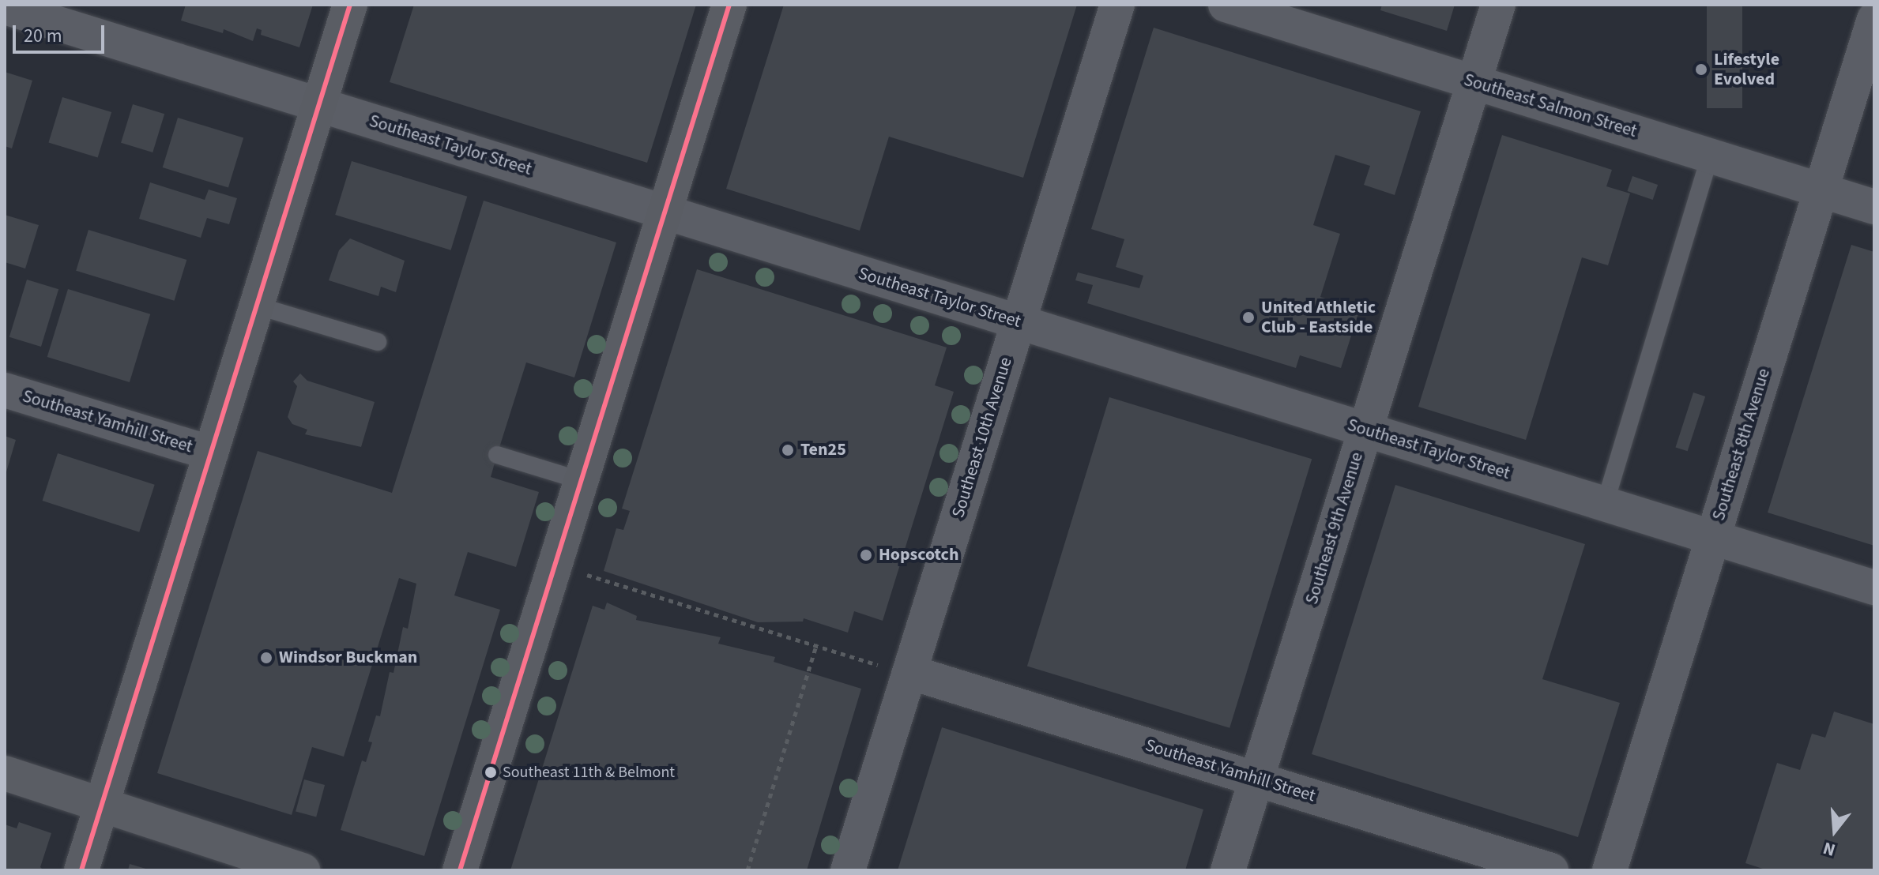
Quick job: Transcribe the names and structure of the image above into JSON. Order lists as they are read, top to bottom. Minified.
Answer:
{"streets":{"street":["Southeast Salmon Street","Southeast Taylor Street","Southeast Yamhill Street","Southeast 10th Avenue","Southeast 8th Avenue","Southeast 9th Avenue"]},"crossings":[["Southeast Salmon Street","Southeast 8th Avenue"],["Southeast Salmon Street","Southeast 9th Avenue"],["Southeast Taylor Street","Southeast 10th Avenue"],["Southeast Taylor Street","Southeast 8th Avenue"],["Southeast Taylor Street","Southeast 9th Avenue"],["Southeast Yamhill Street","Southeast 10th Avenue"],["Southeast Yamhill Street","Southeast 9th Avenue"]],"places":["Lifestyle Evolved","United Athletic Club - Eastside","Ten25","Hopscotch","Windsor Buckman","Southeast 11th & Belmont"],"scale_bar":"20 m","north":"bottom"}
